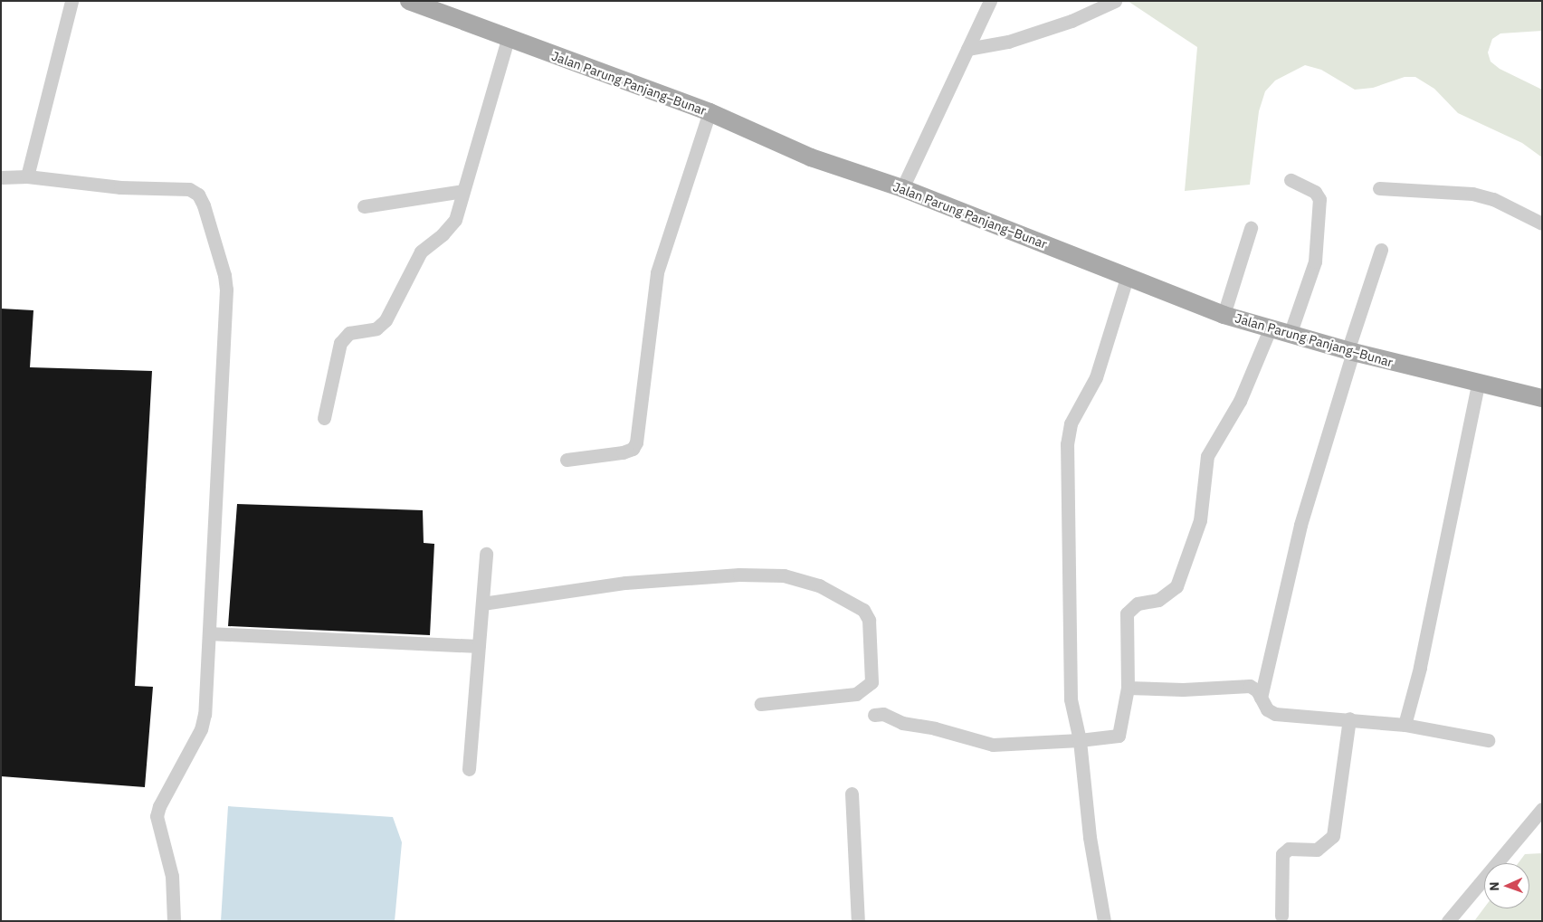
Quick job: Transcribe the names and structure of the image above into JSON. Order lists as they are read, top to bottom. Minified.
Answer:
{"streets":{"main road":["Jalan Parung Panjang–Bunar"]},"north":"left"}
